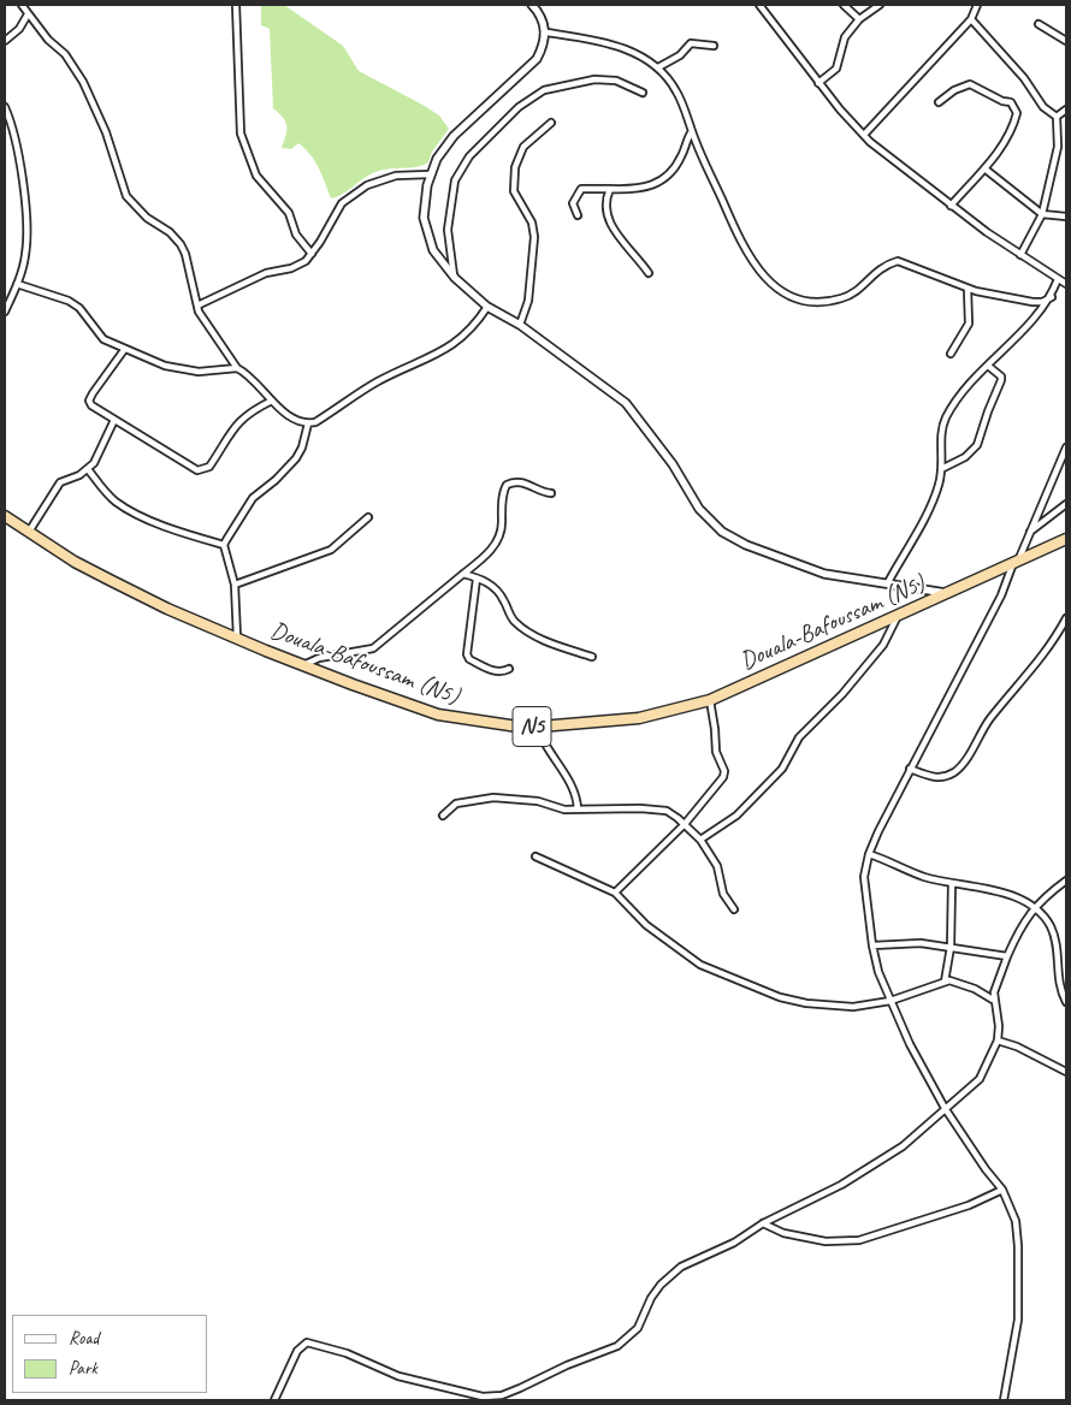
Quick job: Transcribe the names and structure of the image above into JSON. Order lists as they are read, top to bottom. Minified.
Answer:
{"streets":{"highway":["Douala-Bafoussam (N5)","N5"]},"legend":["Road","Park"]}
